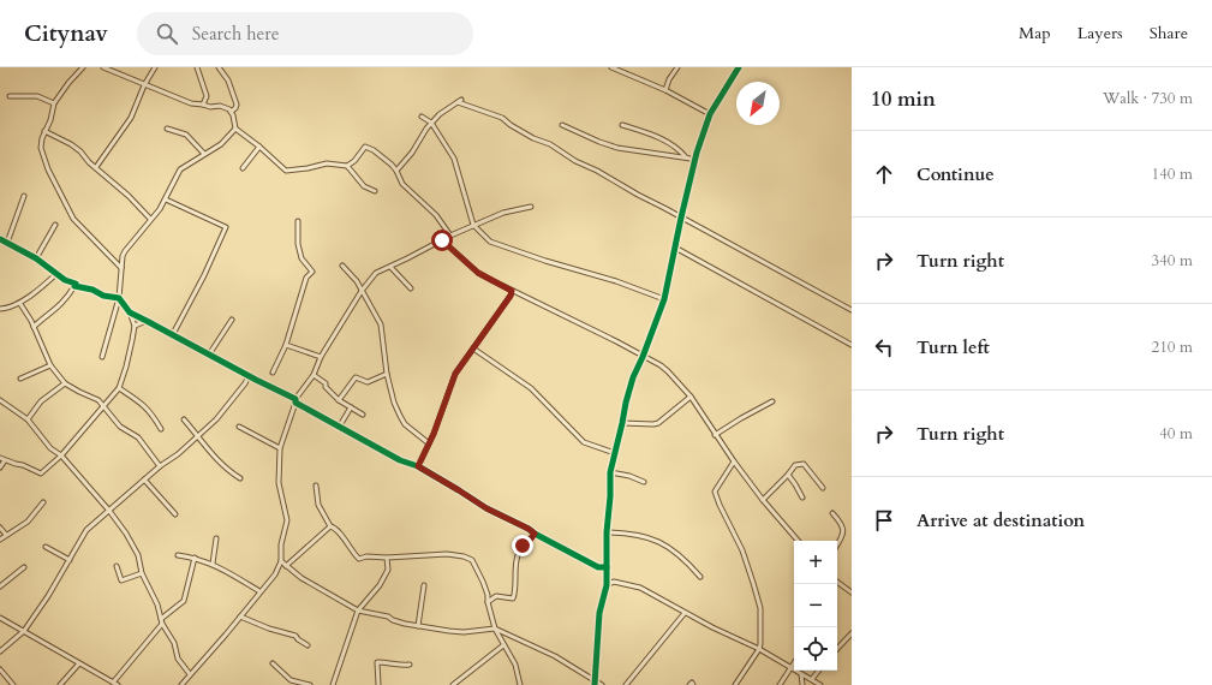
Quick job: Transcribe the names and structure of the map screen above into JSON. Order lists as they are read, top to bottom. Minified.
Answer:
{"north":"bottom left","page":{"header":"Citynav","search":"Search here","nav":["Map","Layers","Share"],"heading":["10 min","Walk · 730 m"],"list":[["Continue","140 m"],["Turn right","340 m"],["Turn left","210 m"],["Turn right","40 m"],"Arrive at destination"],"map_buttons":["+","−"]}}
